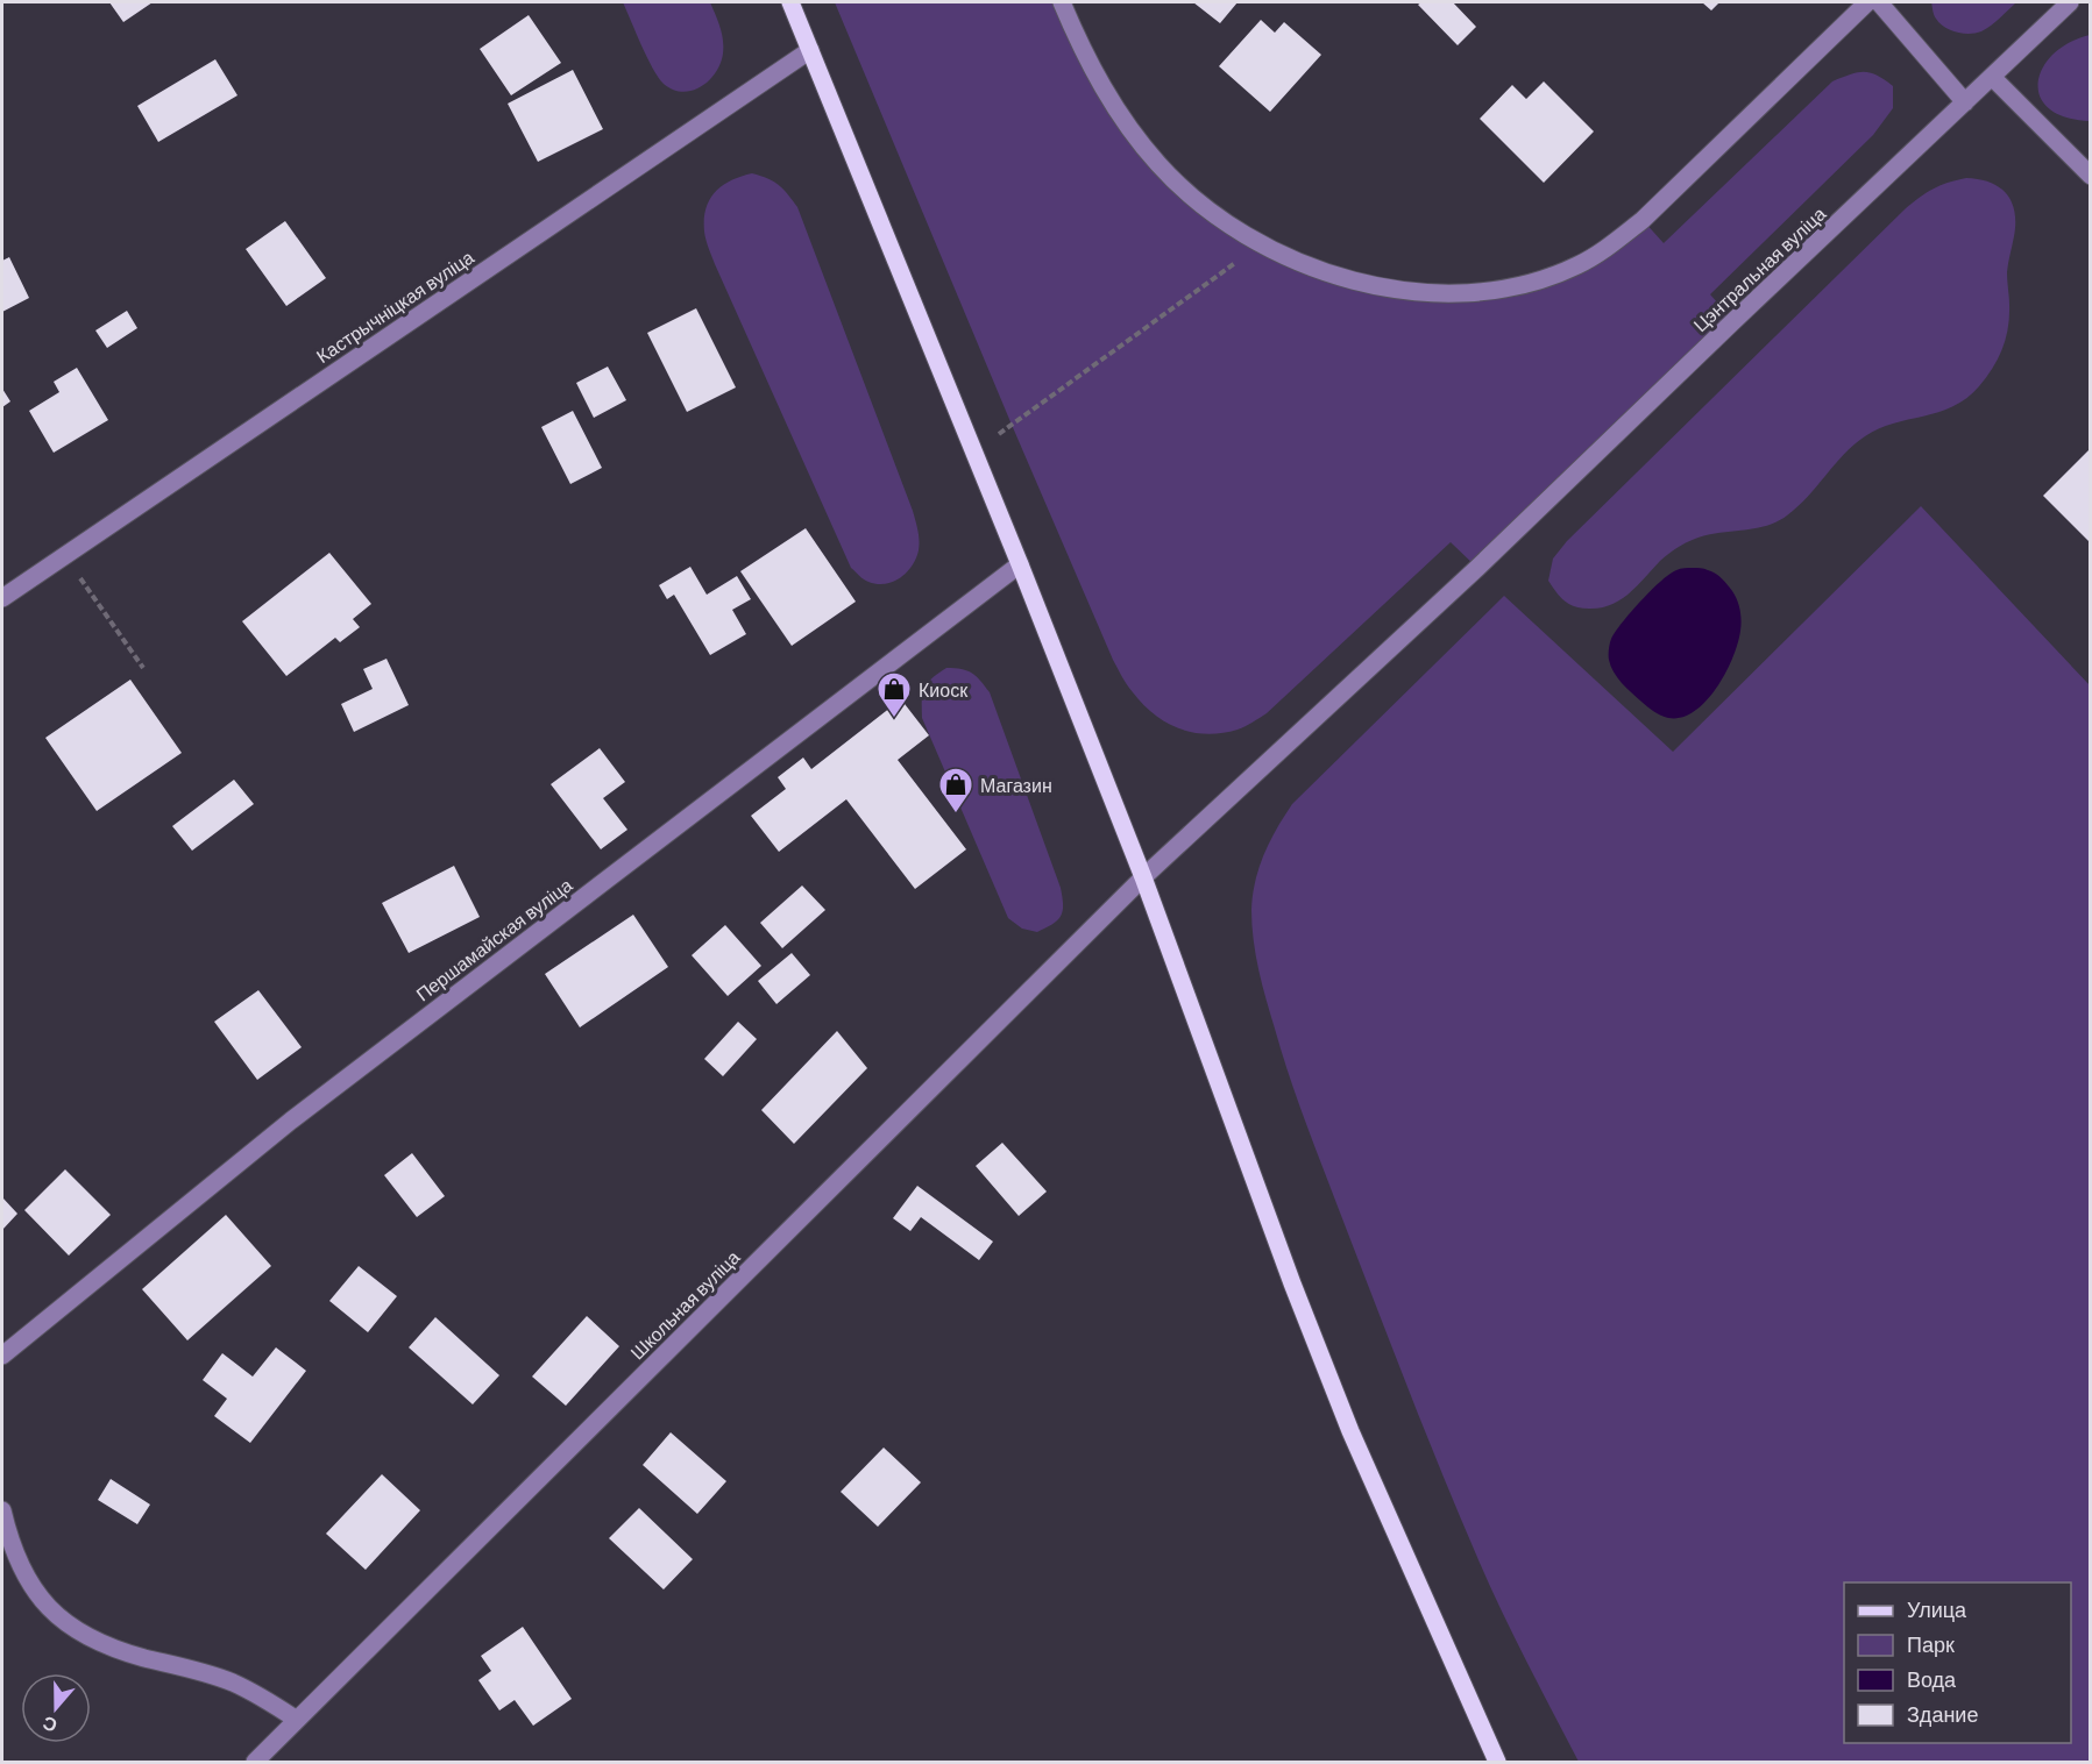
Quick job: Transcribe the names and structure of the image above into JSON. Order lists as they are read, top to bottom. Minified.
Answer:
{"streets":{"street":["Цэнтральная вуліца","Кастрычніцкая вуліца","Першамайская вуліца","Школьная вуліца"]},"crossings":[["Цэнтральная вуліца","Школьная вуліца"]],"places":{"shop":["Киоск","Магазин"]},"legend":["Улица","Парк","Вода","Здание"],"north":"bottom"}
